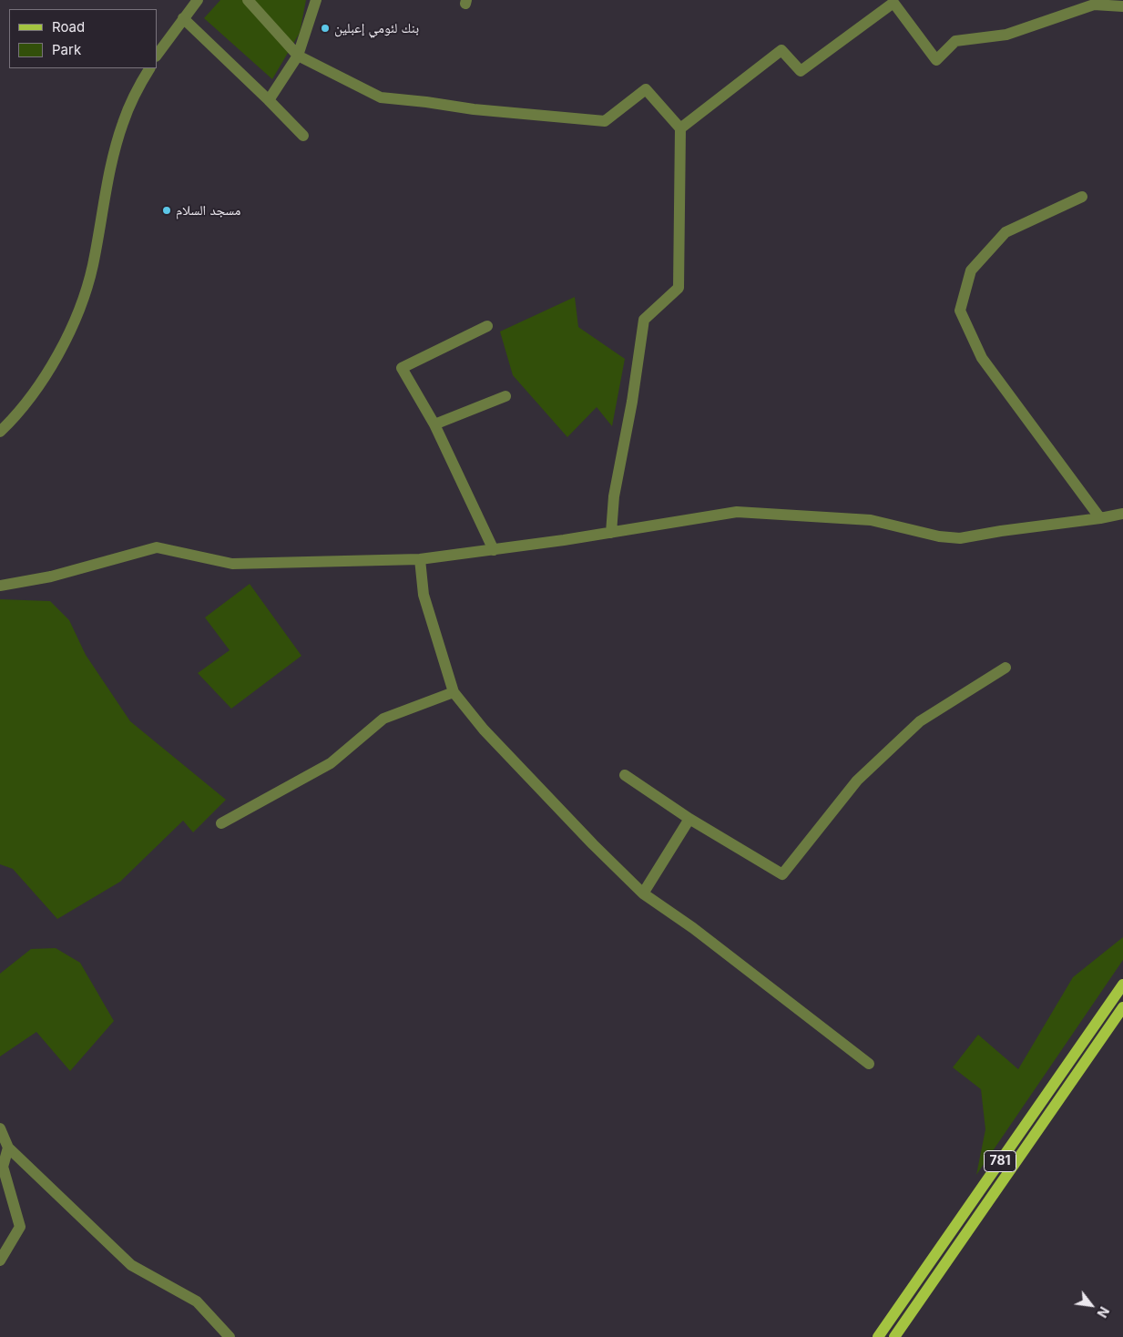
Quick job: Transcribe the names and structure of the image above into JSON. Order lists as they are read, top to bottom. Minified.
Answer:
{"streets":{"main road":["781"]},"places":["بنك لئومي إعبلين","مسجد السلام"],"legend":["Road","Park"],"north":"bottom right"}
